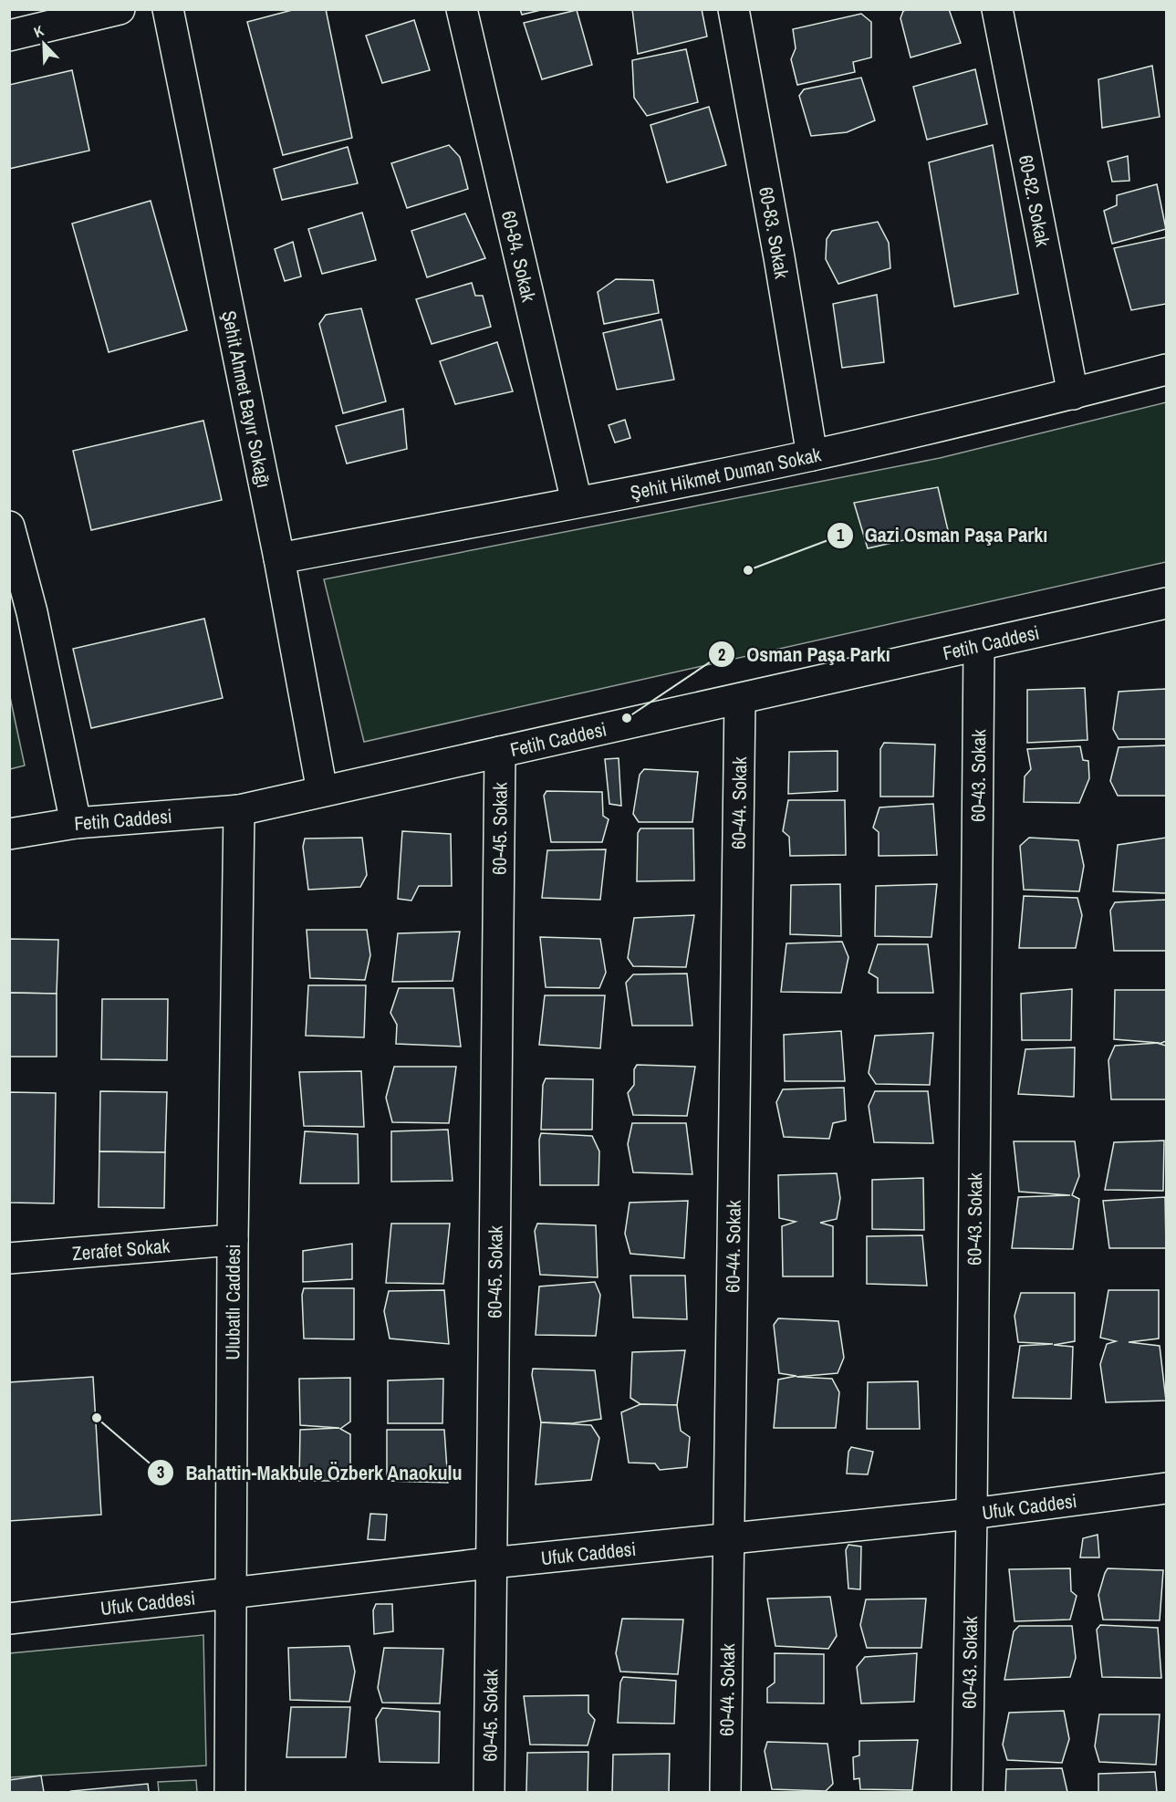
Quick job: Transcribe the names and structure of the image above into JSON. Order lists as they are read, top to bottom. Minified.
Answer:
{"streets":{"street":["60-82. Sokak","60-83. Sokak","60-84. Sokak","Şehit Ahmet Bayır Sokağı","Şehit Hikmet Duman Sokak","Fetih Caddesi","60-43. Sokak","60-44. Sokak","60-45. Sokak","Zerafet Sokak","Ulubatlı Caddesi","Ufuk Caddesi"]},"crossings":[["60-82. Sokak","Şehit Hikmet Duman Sokak"],["60-83. Sokak","Şehit Hikmet Duman Sokak"],["60-84. Sokak","Şehit Hikmet Duman Sokak"],["Şehit Ahmet Bayır Sokağı","Şehit Hikmet Duman Sokak"],["Şehit Ahmet Bayır Sokağı","Fetih Caddesi"],["Fetih Caddesi","60-43. Sokak"],["Fetih Caddesi","60-44. Sokak"],["Fetih Caddesi","60-45. Sokak"],["Fetih Caddesi","Ulubatlı Caddesi"],["60-43. Sokak","Ufuk Caddesi"],["60-44. Sokak","Ufuk Caddesi"],["60-45. Sokak","Ufuk Caddesi"],["Zerafet Sokak","Ulubatlı Caddesi"],["Ulubatlı Caddesi","Ufuk Caddesi"]],"places":["Gazi Osman Paşa Parkı","Osman Paşa Parkı","Bahattin-Makbule Özberk Anaokulu"],"north":"top left"}
